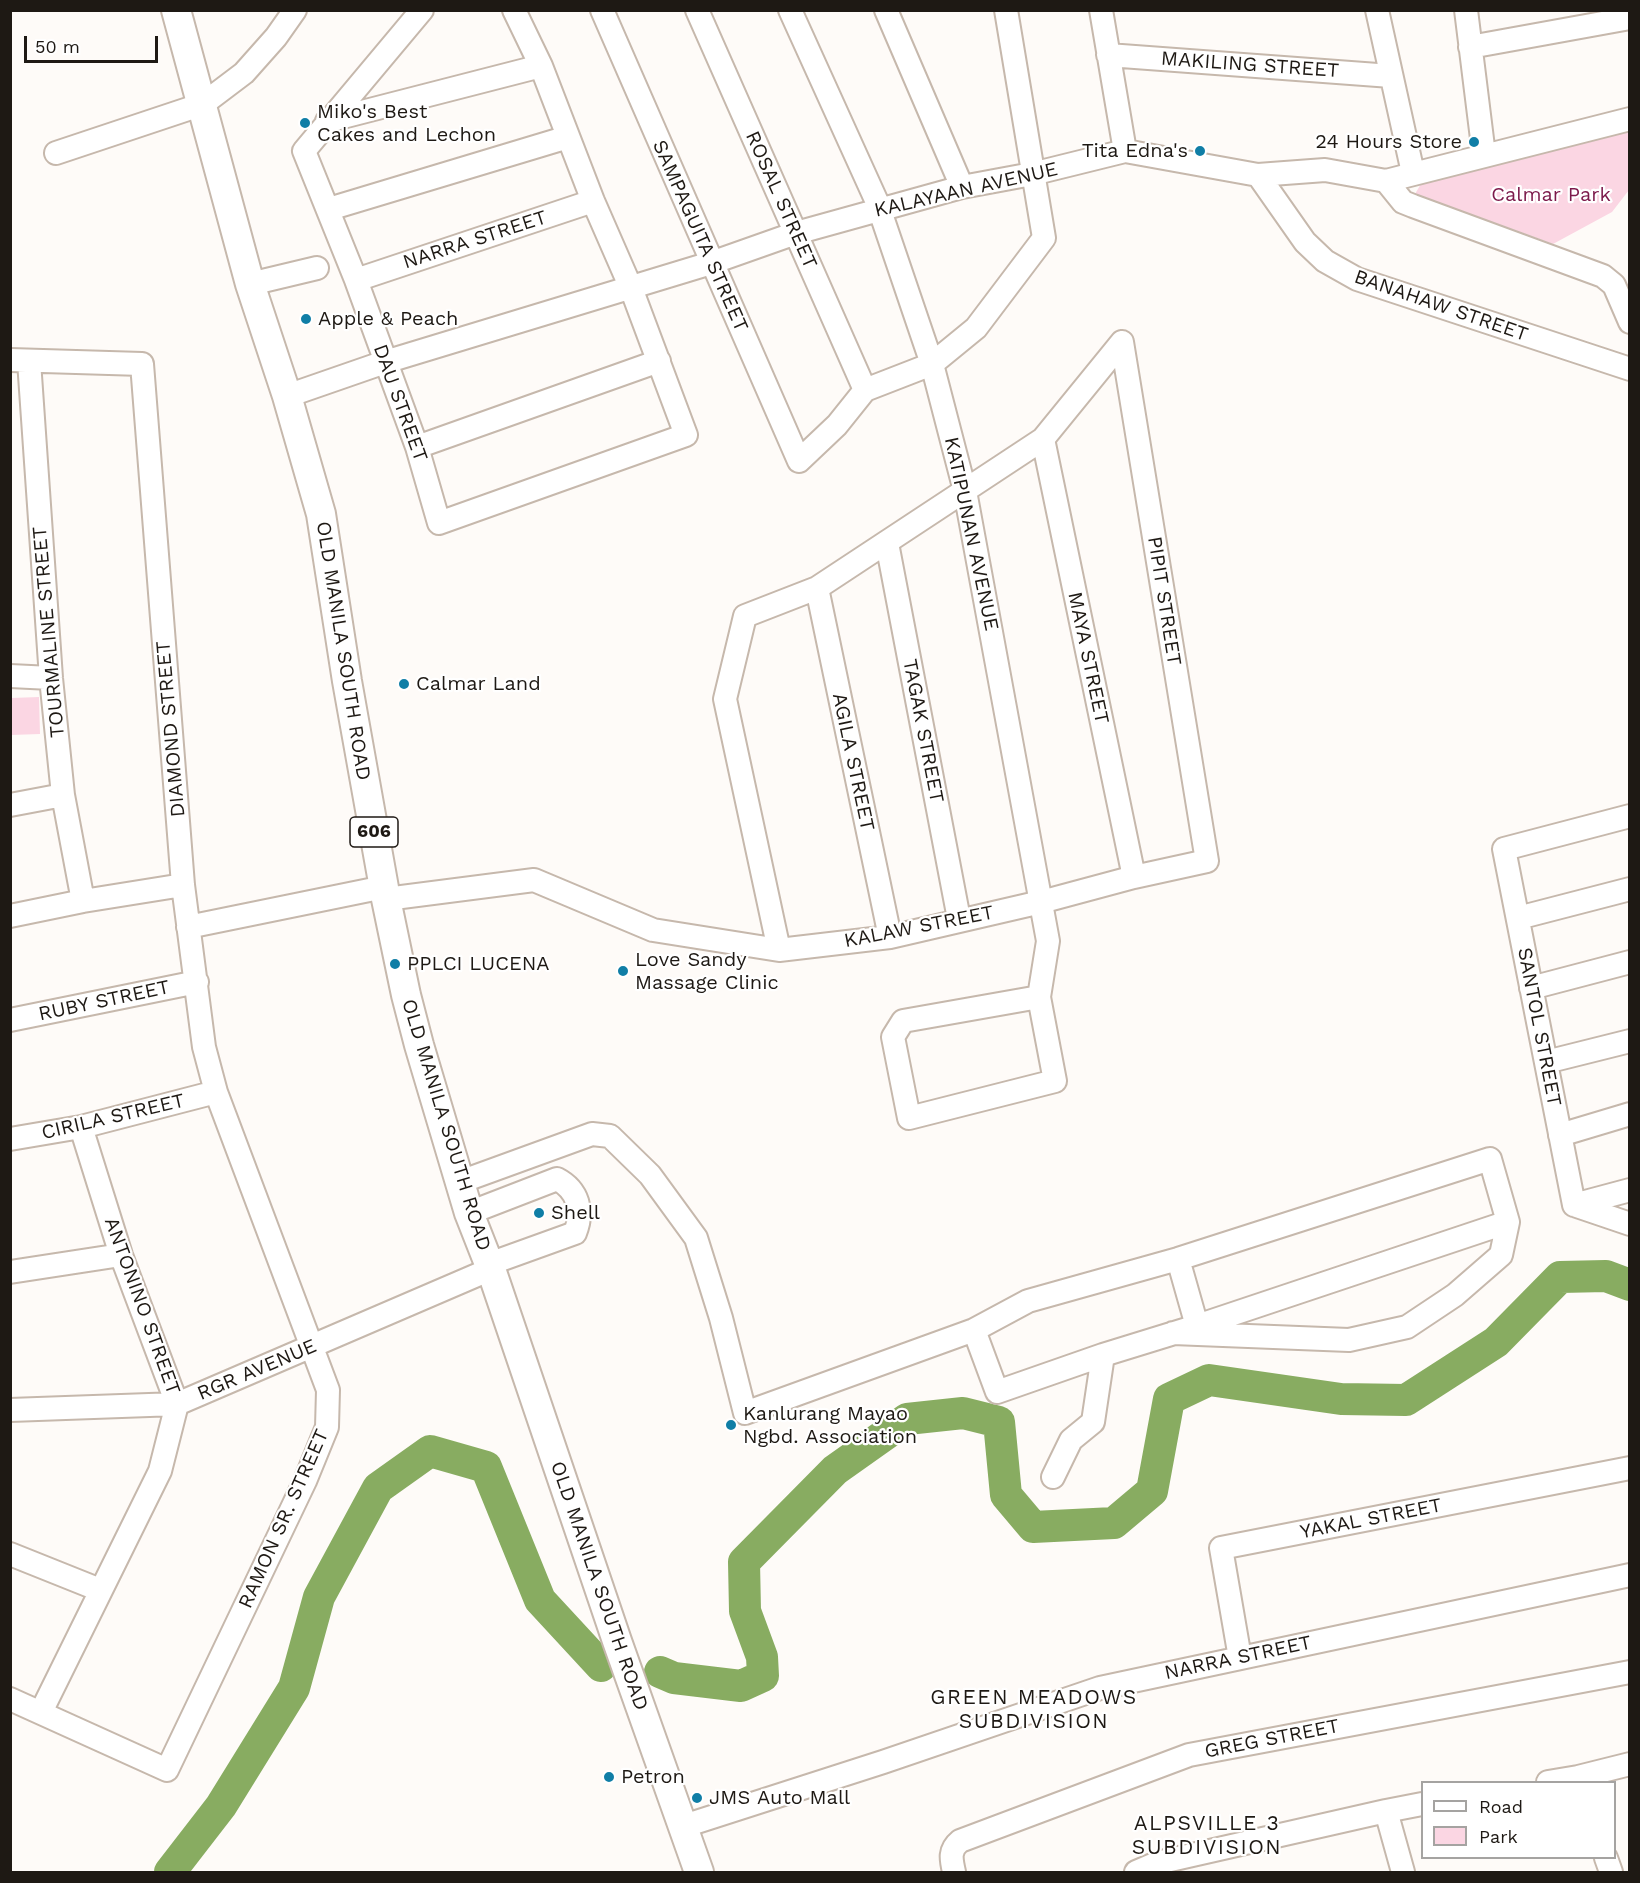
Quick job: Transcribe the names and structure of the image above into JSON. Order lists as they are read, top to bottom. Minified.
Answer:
{"streets":{"main road":["OLD MANILA SOUTH ROAD","606"],"street":["MAKILING STREET","KALAYAAN AVENUE","ROSAL STREET","SAMPAGUITA STREET","NARRA STREET","BANAHAW STREET","DAU STREET","KATIPUNAN AVENUE","PIPIT STREET","TOURMALINE STREET","MAYA STREET","DIAMOND STREET","TAGAK STREET","AGILA STREET","KALAW STREET","RUBY STREET","SANTOL STREET","CIRILA STREET","ANTONINO STREET","RGR AVENUE","RAMON SR. STREET","YAKAL STREET","GREG STREET"]},"crossings":[["KALAYAAN AVENUE","ROSAL STREET"],["KALAYAAN AVENUE","SAMPAGUITA STREET"],["KALAYAAN AVENUE","BANAHAW STREET"],["KALAYAAN AVENUE","DAU STREET"],["KALAYAAN AVENUE","KATIPUNAN AVENUE"],["KALAYAAN AVENUE","OLD MANILA SOUTH ROAD"],["ROSAL STREET","SAMPAGUITA STREET"],["NARRA STREET","DAU STREET"],["NARRA STREET","OLD MANILA SOUTH ROAD"],["NARRA STREET","YAKAL STREET"],["KATIPUNAN AVENUE","KALAW STREET"],["PIPIT STREET","MAYA STREET"],["PIPIT STREET","KALAW STREET"],["TOURMALINE STREET","DIAMOND STREET"],["OLD MANILA SOUTH ROAD","KALAW STREET"],["OLD MANILA SOUTH ROAD","RGR AVENUE"],["MAYA STREET","KALAW STREET"],["DIAMOND STREET","KALAW STREET"],["DIAMOND STREET","RUBY STREET"],["DIAMOND STREET","CIRILA STREET"],["DIAMOND STREET","RAMON SR. STREET"],["TAGAK STREET","KALAW STREET"],["AGILA STREET","KALAW STREET"],["CIRILA STREET","ANTONINO STREET"],["CIRILA STREET","RAMON SR. STREET"],["ANTONINO STREET","RGR AVENUE"],["ANTONINO STREET","RAMON SR. STREET"],["RGR AVENUE","RAMON SR. STREET"]],"districts":["GREEN MEADOWS SUBDIVISION","ALPSVILLE 3 SUBDIVISION"],"parks":["Calmar Park"],"places":["Miko's Best Cakes and Lechon","24 Hours Store","Tita Edna's","Apple & Peach","Calmar Land","PPLCI LUCENA","Love Sandy Massage Clinic","Shell","Kanlurang Mayao Ngbd. Association","Petron","JMS Auto Mall"],"legend":["Road","Park"],"scale_bar":"50 m"}
